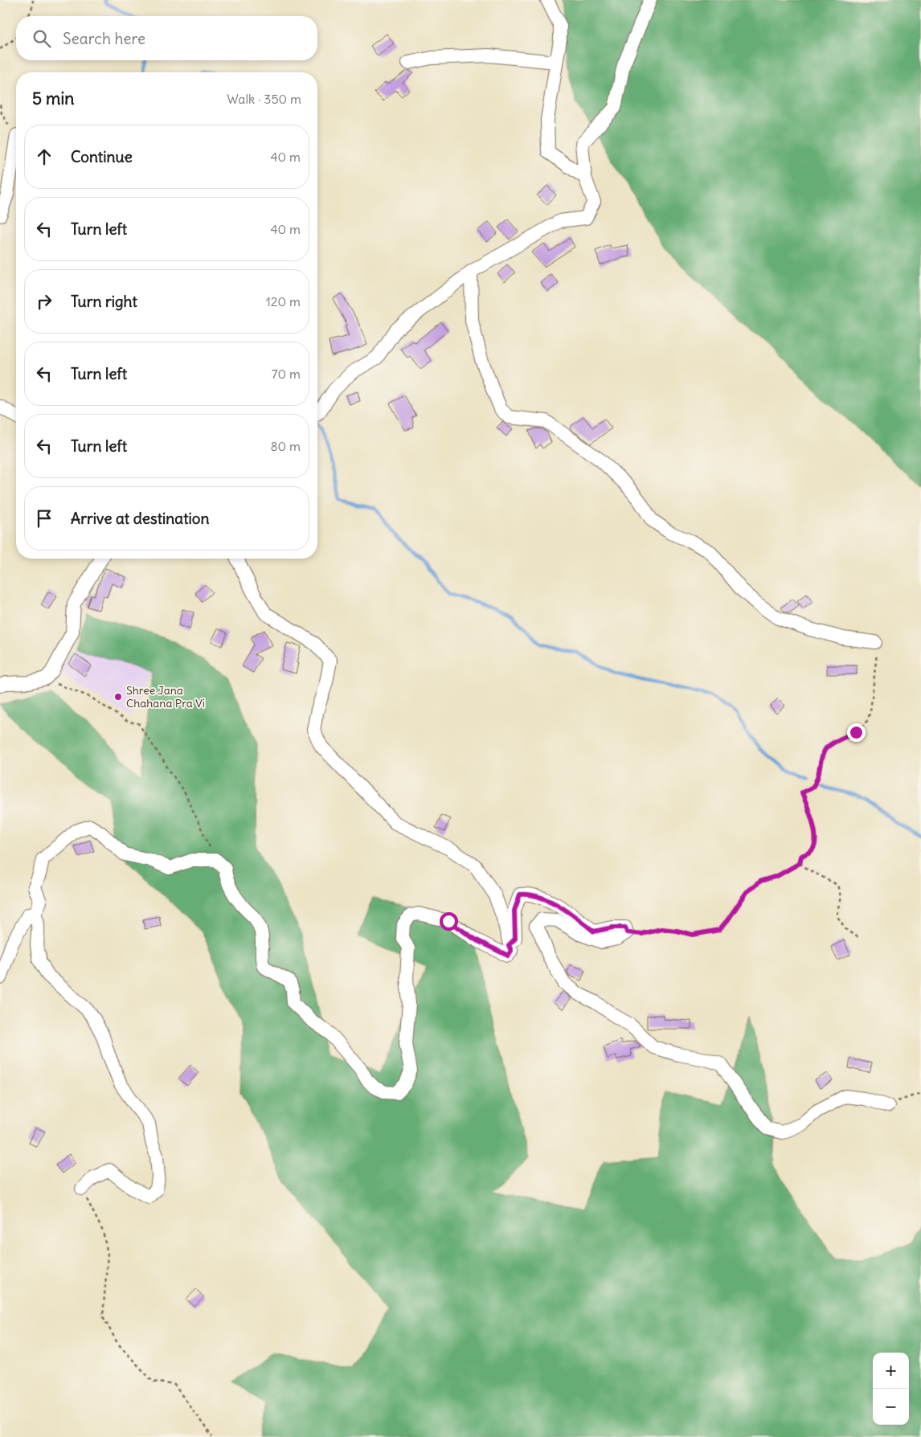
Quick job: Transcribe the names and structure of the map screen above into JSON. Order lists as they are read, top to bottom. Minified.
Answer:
{"places":["Shree Jana Chahana Pra Vi"],"page":{"search":"Search here","heading":["5 min","Walk · 350 m"],"list":[["Continue","40 m"],["Turn left","40 m"],["Turn right","120 m"],["Turn left","70 m"],["Turn left","80 m"],"Arrive at destination"],"map_buttons":["+","−"]}}
